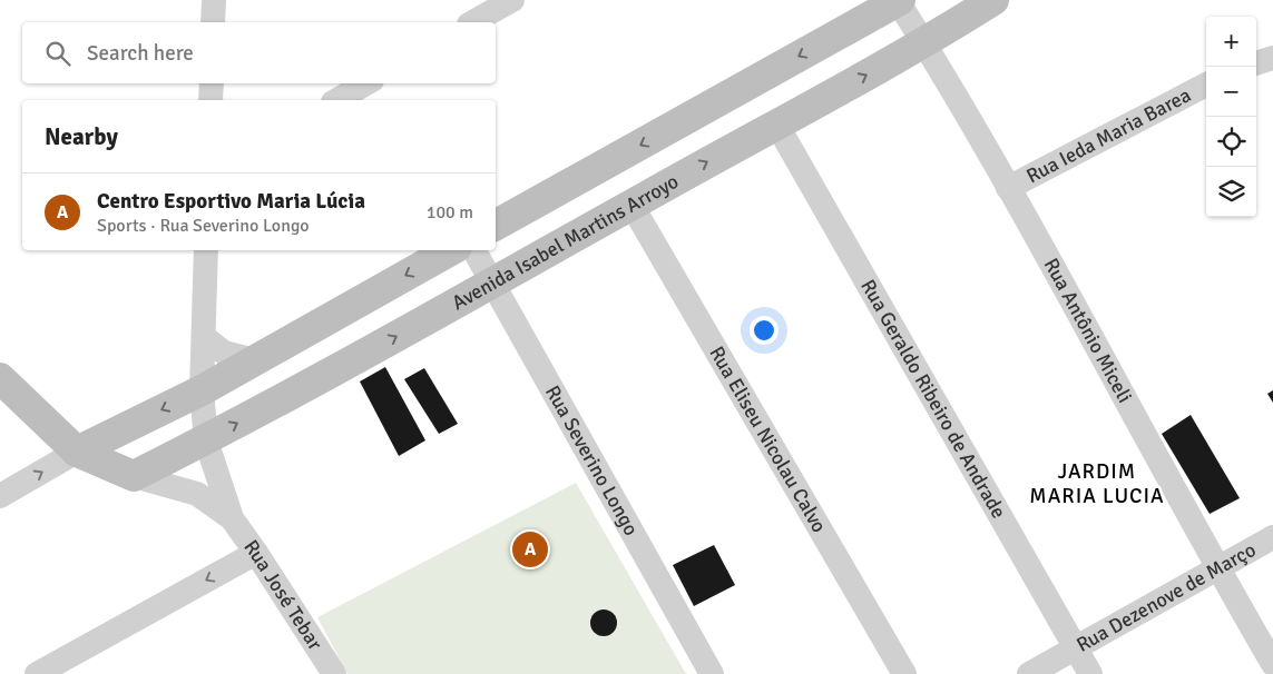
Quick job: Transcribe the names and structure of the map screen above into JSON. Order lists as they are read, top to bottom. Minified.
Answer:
{"streets":{"street":["Rua Ieda Maria Barea","Avenida Isabel Martins Arroyo","Rua Antônio Miceli","Rua Geraldo Ribeiro de Andrade","Rua Eliseu Nicolau Calvo","Rua Severino Longo","Rua José Tebar","Rua Dezenove de Março"]},"crossings":[["Rua Ieda Maria Barea","Rua Antônio Miceli"],["Avenida Isabel Martins Arroyo","Rua Antônio Miceli"],["Avenida Isabel Martins Arroyo","Rua Geraldo Ribeiro de Andrade"],["Avenida Isabel Martins Arroyo","Rua Eliseu Nicolau Calvo"],["Avenida Isabel Martins Arroyo","Rua Severino Longo"],["Avenida Isabel Martins Arroyo","Rua José Tebar"],["Rua Antônio Miceli","Rua Dezenove de Março"],["Rua Geraldo Ribeiro de Andrade","Rua Dezenove de Março"]],"districts":["JARDIM MARIA LUCIA"],"page":{"map_buttons":["+","−"],"search":"Search here","heading":"Nearby","list":[{"mark":"A","name":"Centro Esportivo Maria Lúcia","note":"Sports · Rua Severino Longo","value":"100 m"}],"pins":"A"}}
